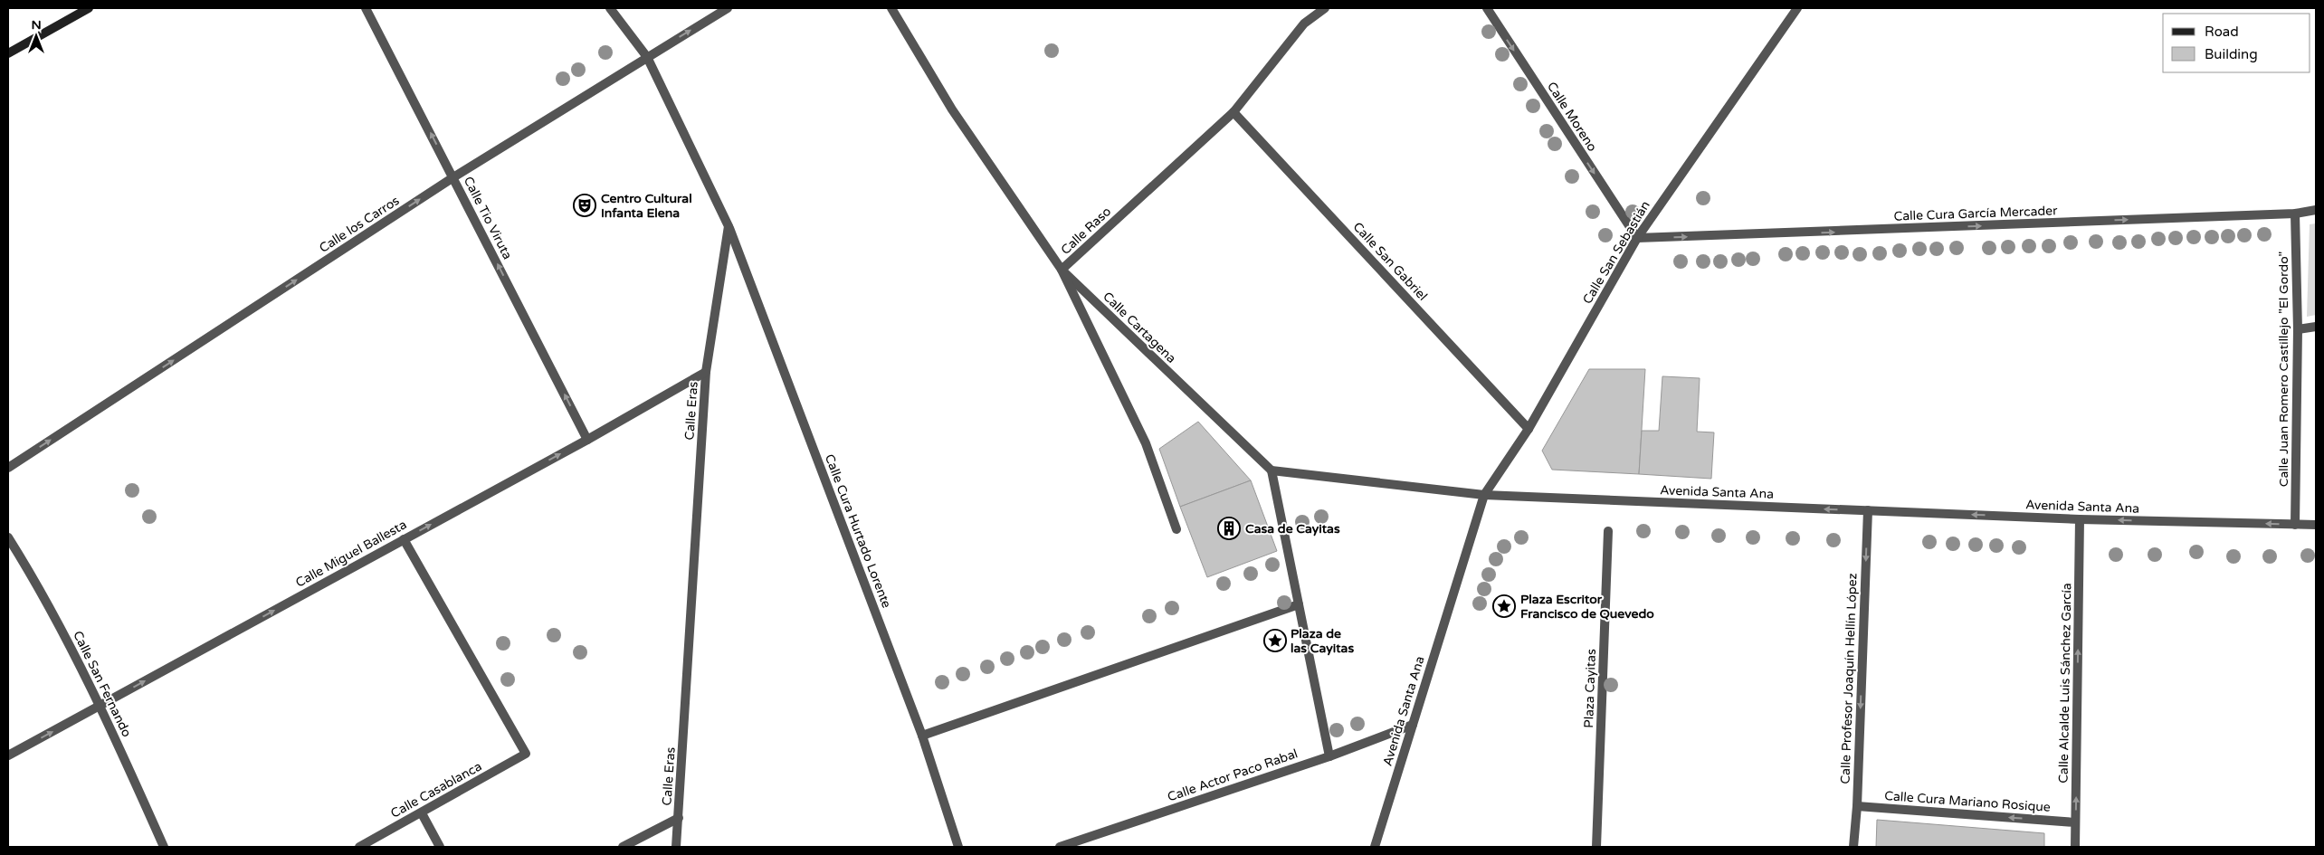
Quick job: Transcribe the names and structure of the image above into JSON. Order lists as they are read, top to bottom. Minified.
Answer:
{"streets":{"street":["Calle Moreno","Calle Cura García Mercader","Calle Tio Viruta","Calle los Carros","Calle Raso","Calle San Sebastián","Calle San Gabriel","Calle Cartagena","Calle Juan Romero Castillejo \"El Gordo\"","Calle Eras","Avenida Santa Ana","Calle Cura Hurtado Lorente","Calle Miguel Ballesta","Calle Profesor Joaquín Hellín López","Calle Alcalde Luis Sánchez García","Calle San Fernando","Plaza Cayitas","Calle Actor Paco Rabal","Calle Casablanca","Calle Cura Mariano Rosique"]},"crossings":[["Calle Moreno","Calle Cura García Mercader"],["Calle Moreno","Calle San Sebastián"],["Calle Cura García Mercader","Calle San Sebastián"],["Calle Cura García Mercader","Calle Juan Romero Castillejo \"El Gordo\""],["Calle Tio Viruta","Calle los Carros"],["Calle Tio Viruta","Calle Miguel Ballesta"],["Calle Raso","Calle San Gabriel"],["Calle Raso","Calle Cartagena"],["Calle San Sebastián","Calle San Gabriel"],["Calle San Sebastián","Avenida Santa Ana"],["Calle Juan Romero Castillejo \"El Gordo\"","Avenida Santa Ana"],["Calle Eras","Calle Cura Hurtado Lorente"],["Calle Eras","Calle Miguel Ballesta"],["Avenida Santa Ana","Calle Profesor Joaquín Hellín López"],["Avenida Santa Ana","Calle Alcalde Luis Sánchez García"],["Avenida Santa Ana","Calle Actor Paco Rabal"],["Calle Miguel Ballesta","Calle San Fernando"],["Calle Miguel Ballesta","Calle Casablanca"],["Calle Profesor Joaquín Hellín López","Calle Cura Mariano Rosique"],["Calle Alcalde Luis Sánchez García","Calle Cura Mariano Rosique"]],"one_way":["Calle Moreno","Calle Cura García Mercader","Calle Tio Viruta","Calle los Carros","Avenida Santa Ana","Calle Miguel Ballesta","Calle Profesor Joaquín Hellín López","Calle Alcalde Luis Sánchez García","Calle Cura Mariano Rosique"],"places":{"theatre":["Centro Cultural Infanta Elena"],"building":["Casa de Cayitas"],"place":["Plaza Escritor Francisco de Quevedo","Plaza de las Cayitas"]},"legend":["Road","Building"],"north":"top"}
